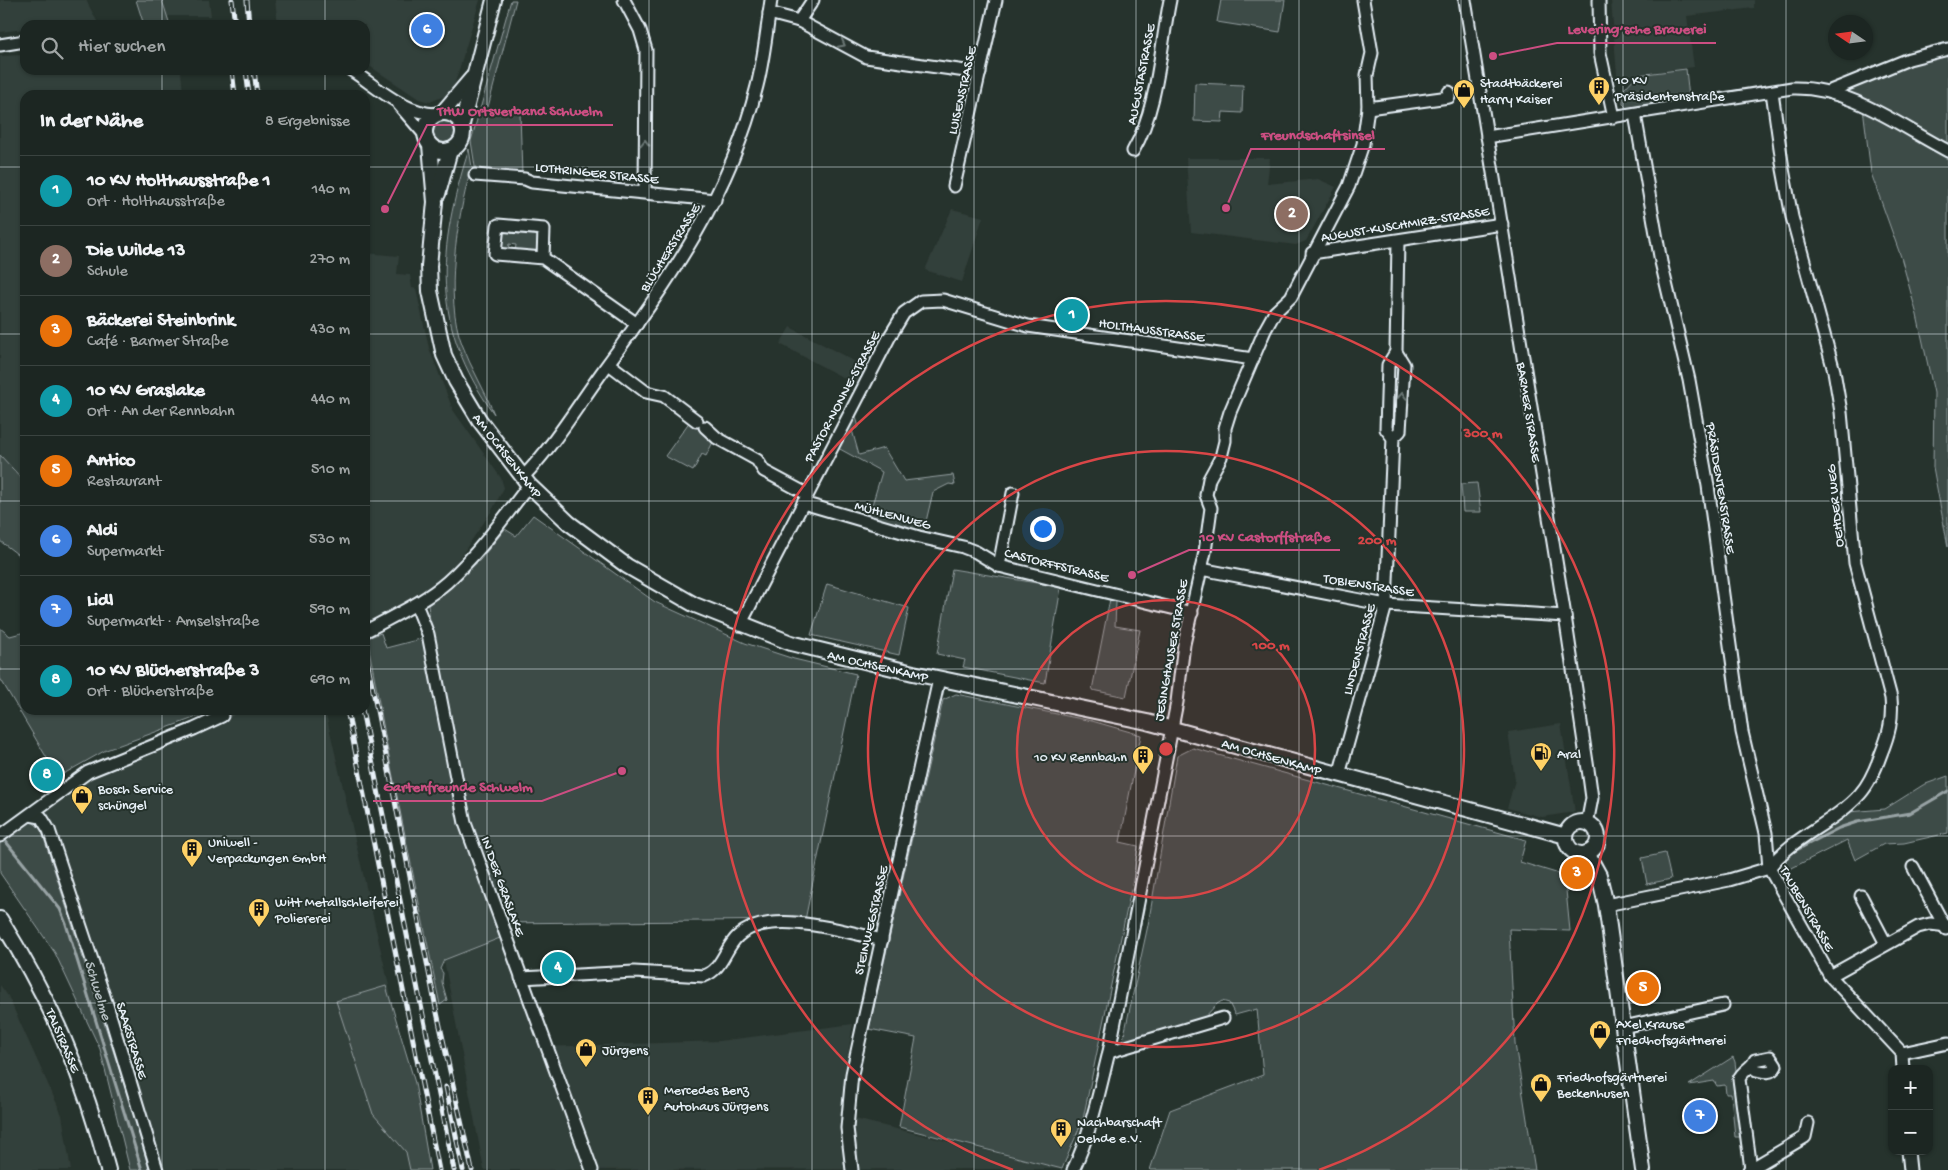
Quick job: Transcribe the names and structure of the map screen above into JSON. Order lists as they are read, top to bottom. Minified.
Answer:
{"streets":{"main road":["AM OCHSENKAMP","TALSTRASSE"],"street":["AUGUSTASTRASSE","LUISENSTRASSE","LOTHRINGER STRASSE","AUGUST-KUSCHMIRZ-STRASSE","BLÜCHERSTRASSE","HOLTHAUSSTRASSE","PASTOR-NONNE-STRASSE","BARMER STRASSE","PRÄSIDENTENSTRASSE","OEHDER WEG","MÜHLENWEG","CASTORFFSTRASSE","TOBIENSTRASSE","LINDENSTRASSE","JESINGHAUSER STRASSE","IN DER GRASLAKE","TAUBENSTRASSE","STEINWEGSTRASSE","SAARSTRASSE"]},"crossings":[["LOTHRINGER STRASSE","BLÜCHERSTRASSE"],["AUGUST-KUSCHMIRZ-STRASSE","BARMER STRASSE"],["AUGUST-KUSCHMIRZ-STRASSE","LINDENSTRASSE"],["AUGUST-KUSCHMIRZ-STRASSE","JESINGHAUSER STRASSE"],["BLÜCHERSTRASSE","AM OCHSENKAMP"],["BLÜCHERSTRASSE","IN DER GRASLAKE"],["HOLTHAUSSTRASSE","PASTOR-NONNE-STRASSE"],["HOLTHAUSSTRASSE","JESINGHAUSER STRASSE"],["PASTOR-NONNE-STRASSE","AM OCHSENKAMP"],["PASTOR-NONNE-STRASSE","MÜHLENWEG"],["BARMER STRASSE","AM OCHSENKAMP"],["BARMER STRASSE","TOBIENSTRASSE"],["AM OCHSENKAMP","LINDENSTRASSE"],["AM OCHSENKAMP","JESINGHAUSER STRASSE"],["AM OCHSENKAMP","STEINWEGSTRASSE"],["PRÄSIDENTENSTRASSE","OEHDER WEG"],["PRÄSIDENTENSTRASSE","TAUBENSTRASSE"],["OEHDER WEG","TAUBENSTRASSE"],["MÜHLENWEG","CASTORFFSTRASSE"],["CASTORFFSTRASSE","JESINGHAUSER STRASSE"],["TOBIENSTRASSE","LINDENSTRASSE"],["TOBIENSTRASSE","JESINGHAUSER STRASSE"]],"water":["Schwelme"],"places":{"other":["Levering’sche Brauerei","Freundschaftsinsel","THW Ortsverband Schwelm","10 KV Castorffstraße","Gartenfreunde Schwelm"],"building":["10 KV Präsidentenstraße","10 KV Rennbahn","Uniwell - Verpackungen GmbH","Witt Metallschleiferei Poliererei","Mercedes Benz Autohaus Jürgens","Nachbarschaft Oehde e.V."],"shop":["Stadtbäckerei Harry Kaiser","Bosch Service schüngel","Axel Krause Friedhofsgärtnerei","Jürgens","Friedhofsgärtnerei Beckenhusen"],"fuel station":["Aral"]},"north":"left","page":{"pins":["6","2","1","8","3","4","5","7"],"search":"Hier suchen","heading":["In der Nähe","8 Ergebnisse"],"list":[{"mark":"1","name":"10 KV Holthausstraße 1","note":"Ort · Holthausstraße","value":"140 m"},{"mark":"2","name":"Die Wilde 13","note":"Schule","value":"270 m"},{"mark":"3","name":"Bäckerei Steinbrink","note":"Café · Barmer Straße","value":"430 m"},{"mark":"4","name":"10 KV Graslake","note":"Ort · An der Rennbahn","value":"440 m"},{"mark":"5","name":"Antico","note":"Restaurant","value":"510 m"},{"mark":"6","name":"Aldi","note":"Supermarkt","value":"530 m"},{"mark":"7","name":"Lidl","note":"Supermarkt · Amselstraße","value":"590 m"},{"mark":"8","name":"10 KV Blücherstraße 3","note":"Ort · Blücherstraße","value":"690 m"}],"map_buttons":["+","−"]},"rings":["300 m","200 m","100 m"]}
